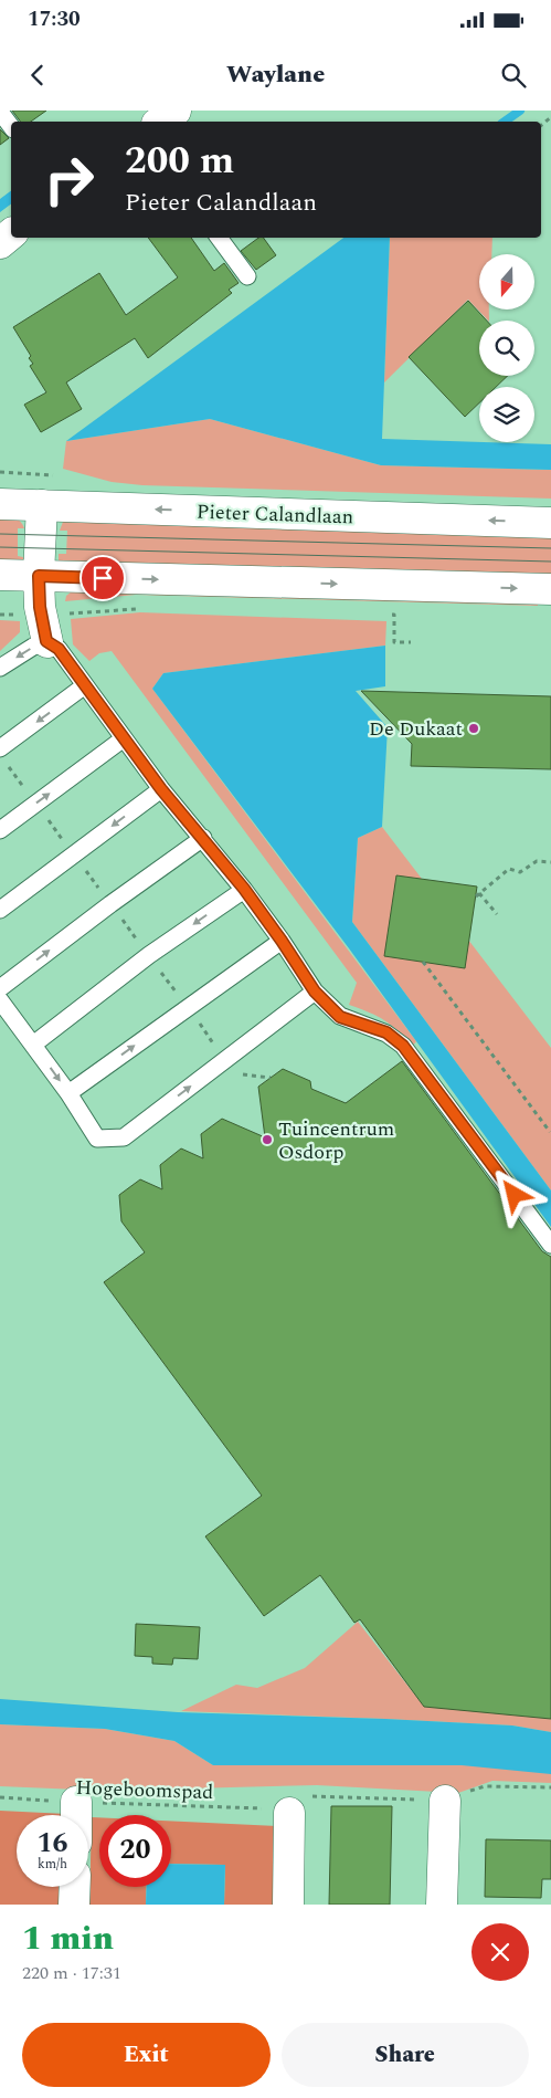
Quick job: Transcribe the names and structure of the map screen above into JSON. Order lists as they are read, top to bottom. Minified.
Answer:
{"streets":{"main road":["Pieter Calandlaan"],"path":["Hogeboomspad"]},"places":["De Dukaat","Tuincentrum Osdorp"],"north":"bottom","page":{"status":"17:30","header":"Waylane","turn":["200 m","Pieter Calandlaan"],"speed":"16 km/h","limit":"20","heading":["1 min","220 m · 17:31"],"buttons":["Exit","Share"]}}
